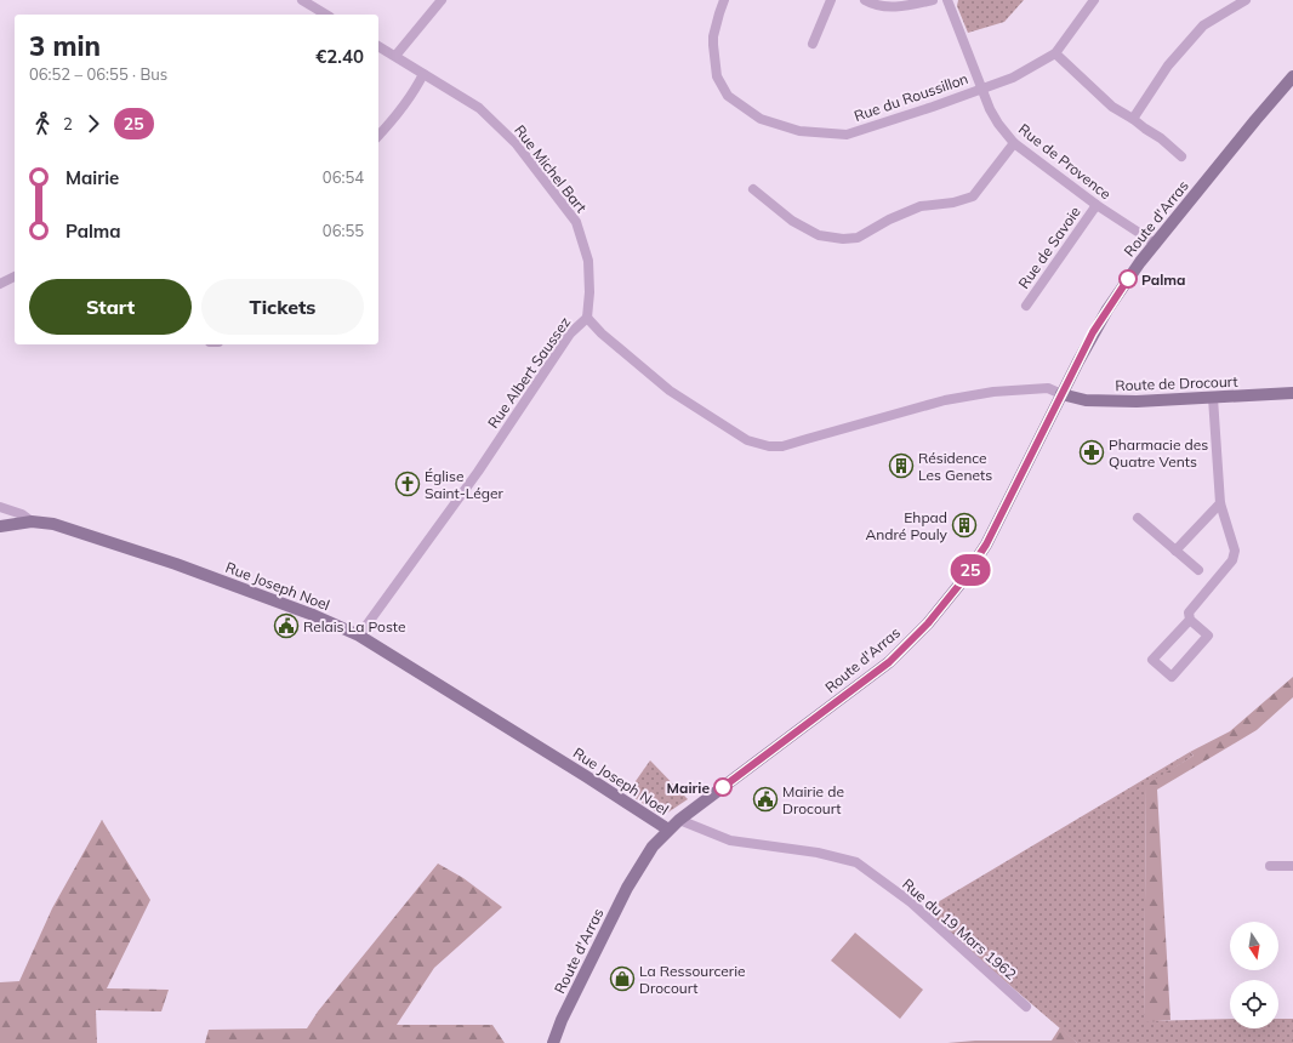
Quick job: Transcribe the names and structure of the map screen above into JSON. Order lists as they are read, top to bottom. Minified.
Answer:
{"streets":{"main road":["Route d'Arras","Route de Drocourt","Rue Joseph Noel"],"street":["Rue du Roussillon","Rue de Provence","Rue Michel Bart","Rue de Savoie","Rue Albert Saussez","Rue du 19 Mars 1962"]},"crossings":[["Rue du Roussillon","Rue de Provence"],["Rue de Provence","Route d'Arras"],["Rue de Provence","Rue de Savoie"],["Rue Michel Bart","Rue Albert Saussez"],["Route d'Arras","Rue Albert Saussez"],["Route d'Arras","Route de Drocourt"],["Route d'Arras","Rue Joseph Noel"],["Route d'Arras","Rue du 19 Mars 1962"],["Rue Albert Saussez","Route de Drocourt"],["Rue Albert Saussez","Rue Joseph Noel"]],"places":{"other":["Palma","Mairie"],"pharmacy":["Pharmacie des Quatre Vents"],"building":["Résidence Les Genets","Ehpad André Pouly"],"church":["Église Saint-Léger"],"public building":["Relais La Poste","Mairie de Drocourt"],"shop":["La Ressourcerie Drocourt"]},"lines":["bus line 25"],"north":"bottom","page":{"on_map":"25","heading":["3 min","06:52 – 06:55 · Bus","€2.40"],"legs":["2","25"],"list":[{"name":"Mairie","value":"06:54"},{"name":"Palma","value":"06:55"}],"buttons":["Start","Tickets"]}}
